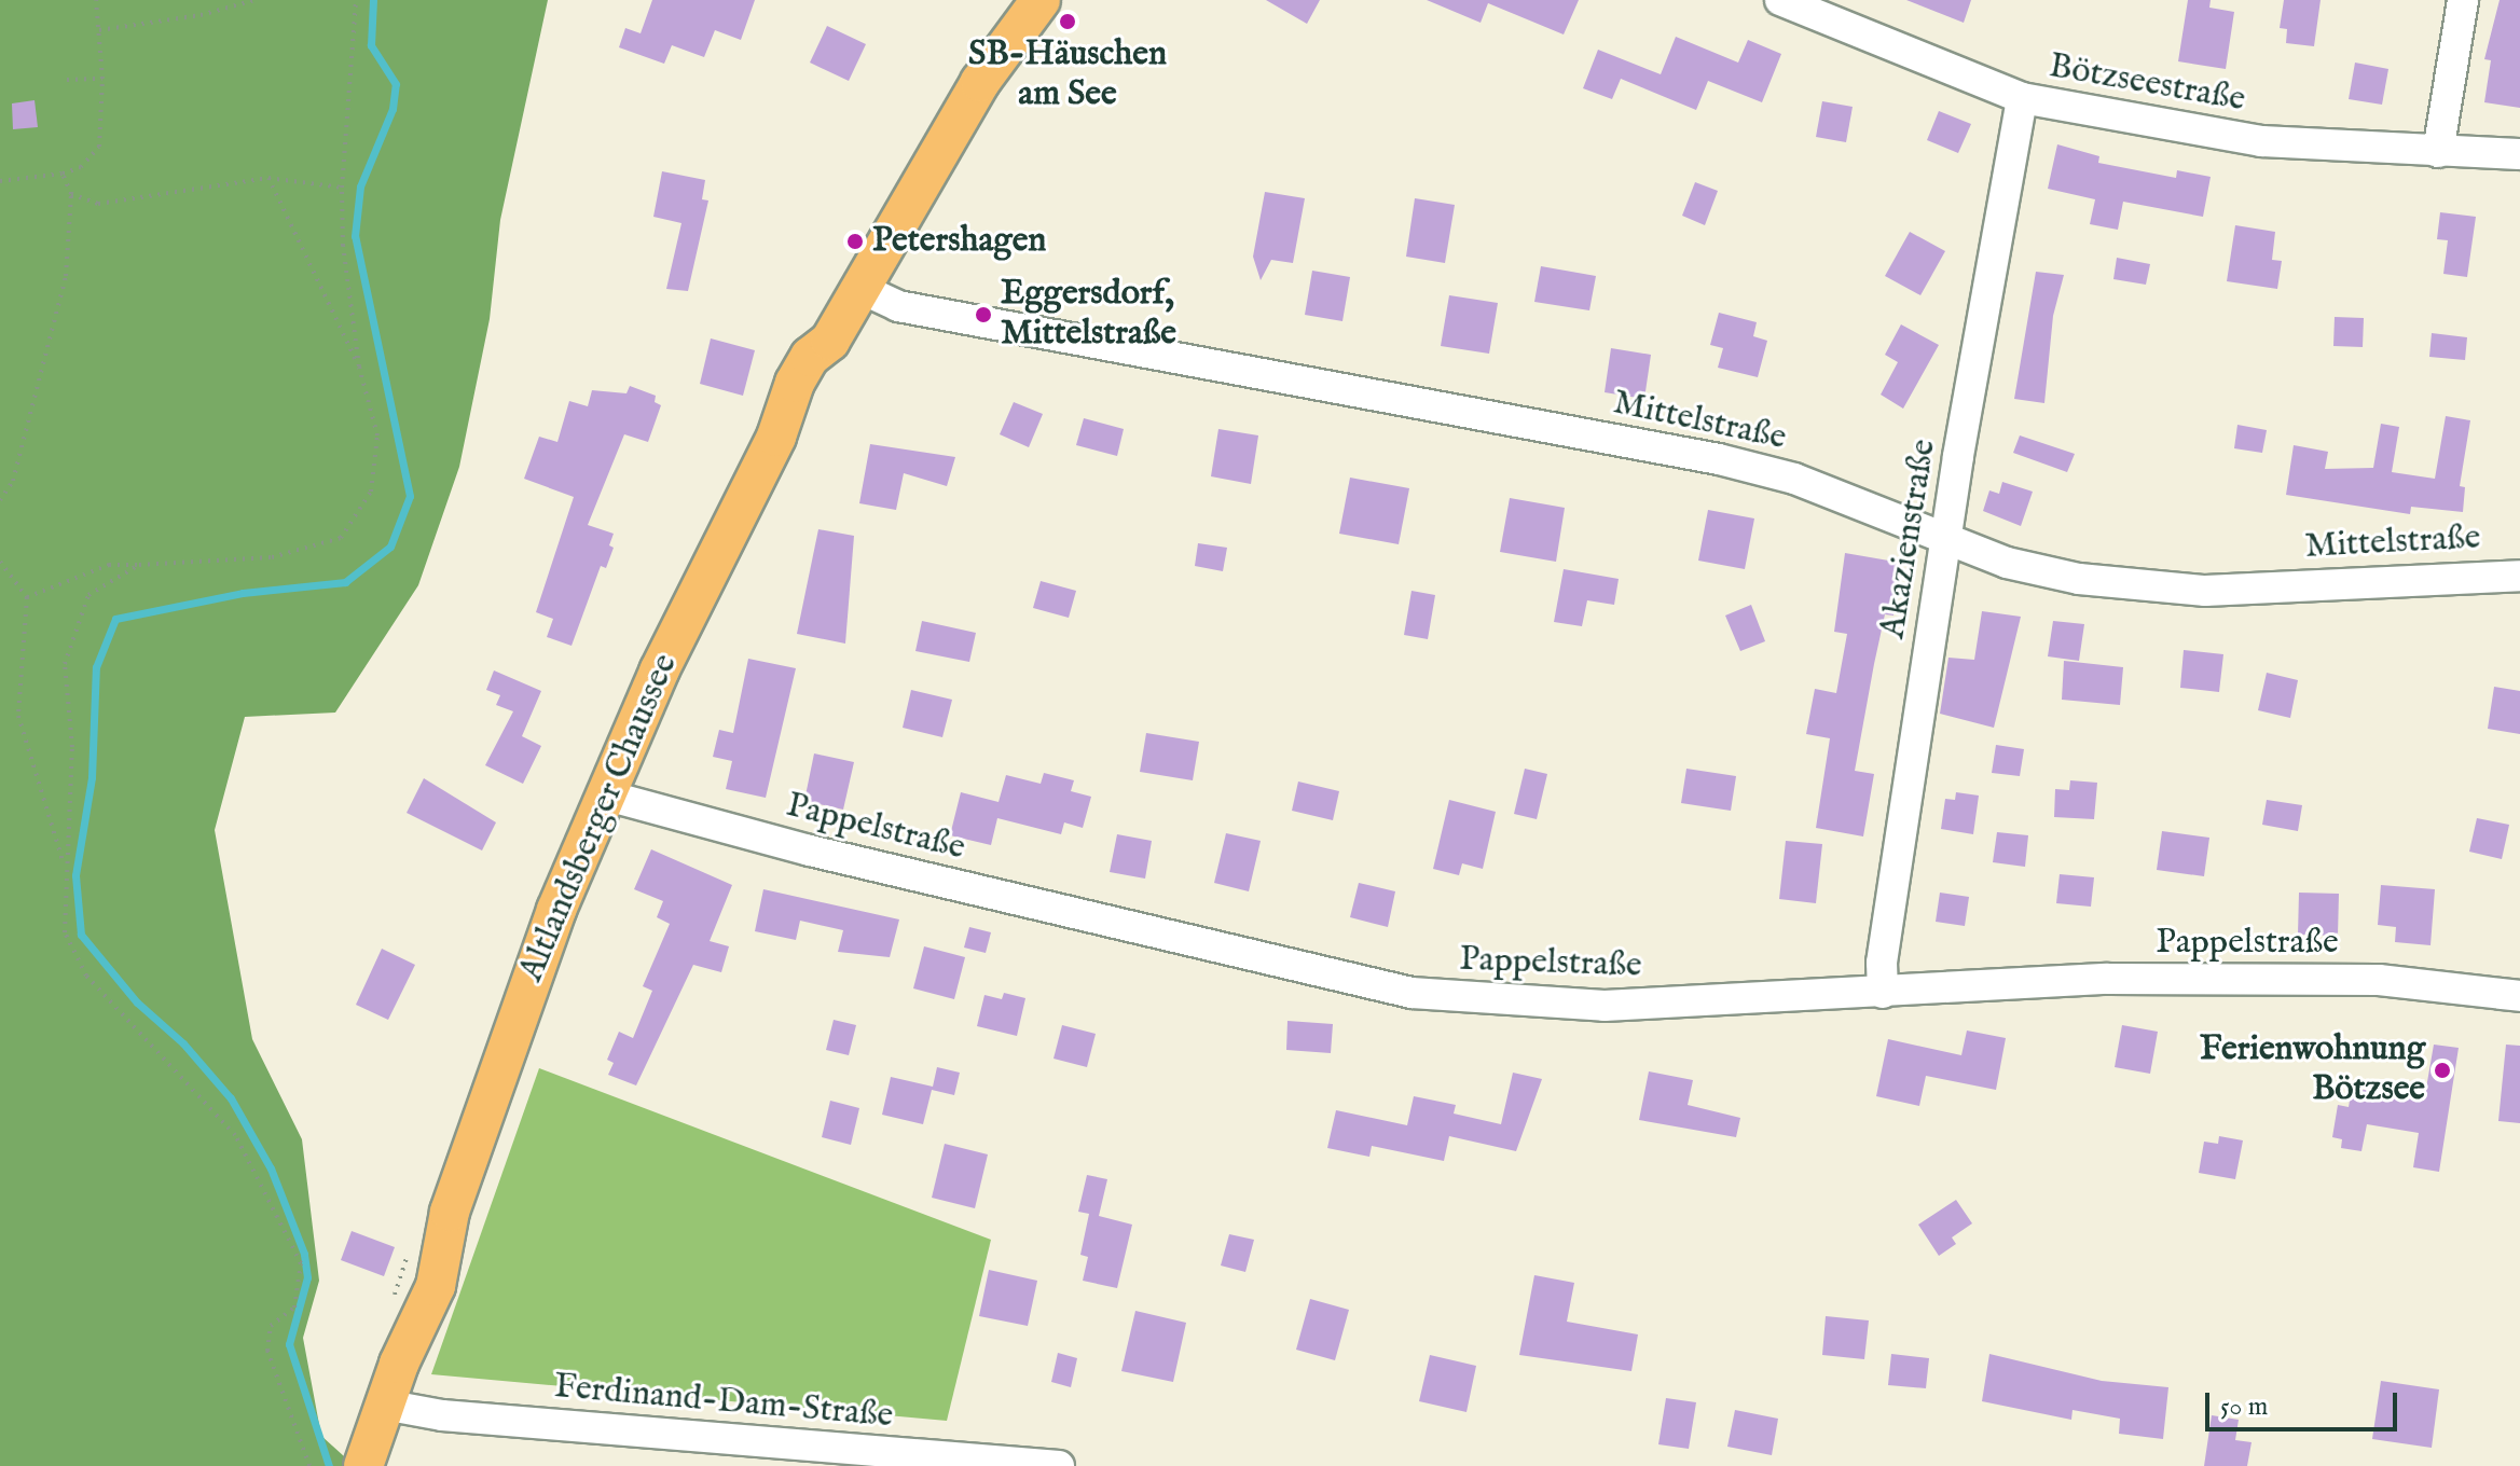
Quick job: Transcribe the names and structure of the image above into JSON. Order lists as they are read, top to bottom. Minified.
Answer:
{"streets":{"main road":["Altlandsberger Chaussee"],"street":["Bötzseestraße","Mittelstraße","Akazienstraße","Pappelstraße","Ferdinand-Dam-Straße"]},"crossings":[["Bötzseestraße","Akazienstraße"],["Mittelstraße","Akazienstraße"],["Mittelstraße","Altlandsberger Chaussee"],["Akazienstraße","Pappelstraße"],["Altlandsberger Chaussee","Pappelstraße"],["Altlandsberger Chaussee","Ferdinand-Dam-Straße"]],"places":["SB-Häuschen am See","Petershagen","Eggersdorf, Mittelstraße","Ferienwohnung Bötzsee"],"scale_bar":"50 m"}
